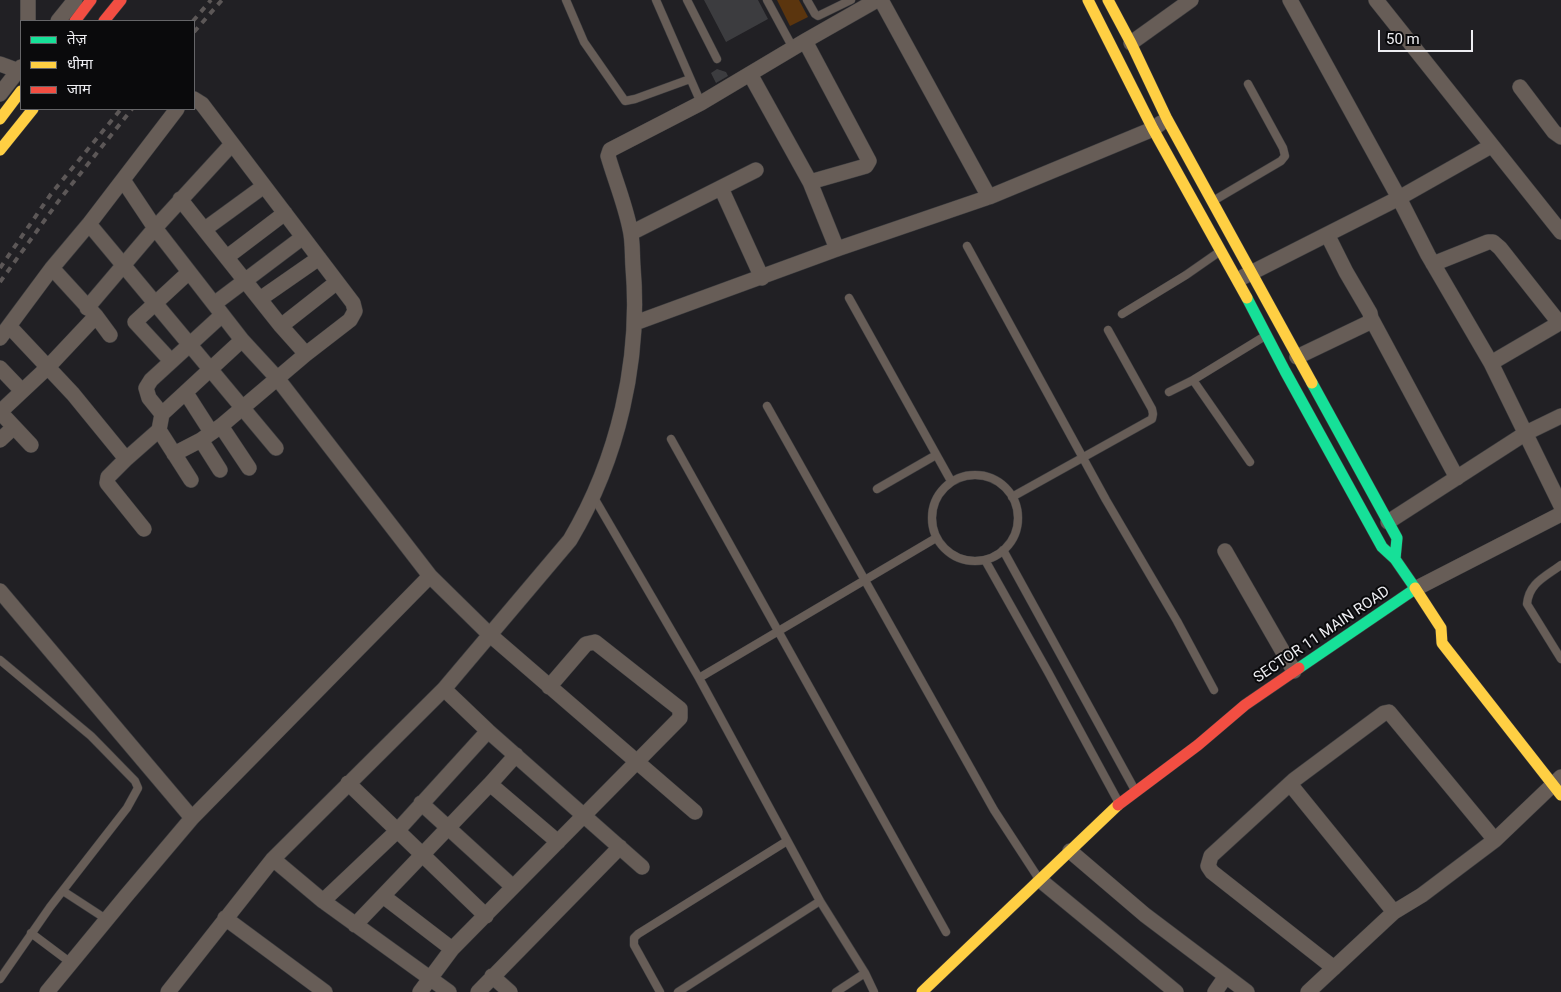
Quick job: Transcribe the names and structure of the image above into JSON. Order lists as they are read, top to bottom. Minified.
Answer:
{"streets":{"street":["SECTOR 11 MAIN ROAD"]},"legend":["तेज़","धीमा","जाम"],"scale_bar":"50 m"}
